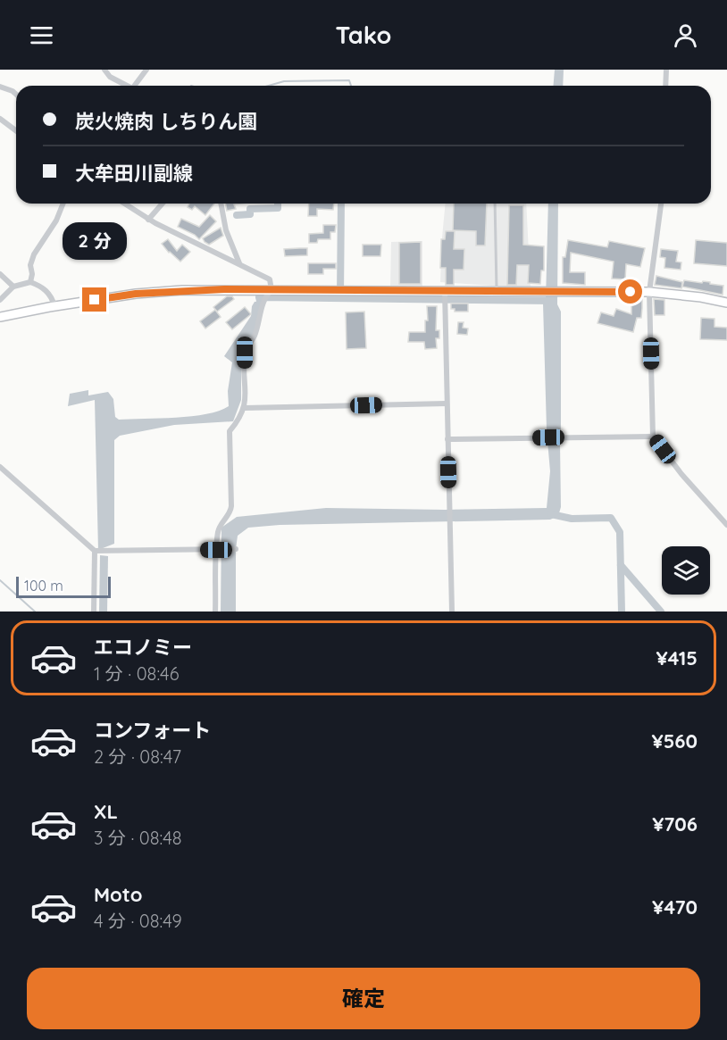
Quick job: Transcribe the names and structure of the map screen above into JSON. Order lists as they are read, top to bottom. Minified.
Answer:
{"scale_bar":"100 m","page":{"header":"Tako","banner":["炭火焼肉 しちりん園","大牟田川副線"],"bubble":"2 分","scale":"100 m","list":[{"name":"エコノミー","note":"1 分 · 08:46","value":"¥415"},{"name":"コンフォート","note":"2 分 · 08:47","value":"¥560"},{"name":"XL","note":"3 分 · 08:48","value":"¥706"},{"name":"Moto","note":"4 分 · 08:49","value":"¥470"}],"buttons":"確定"}}
